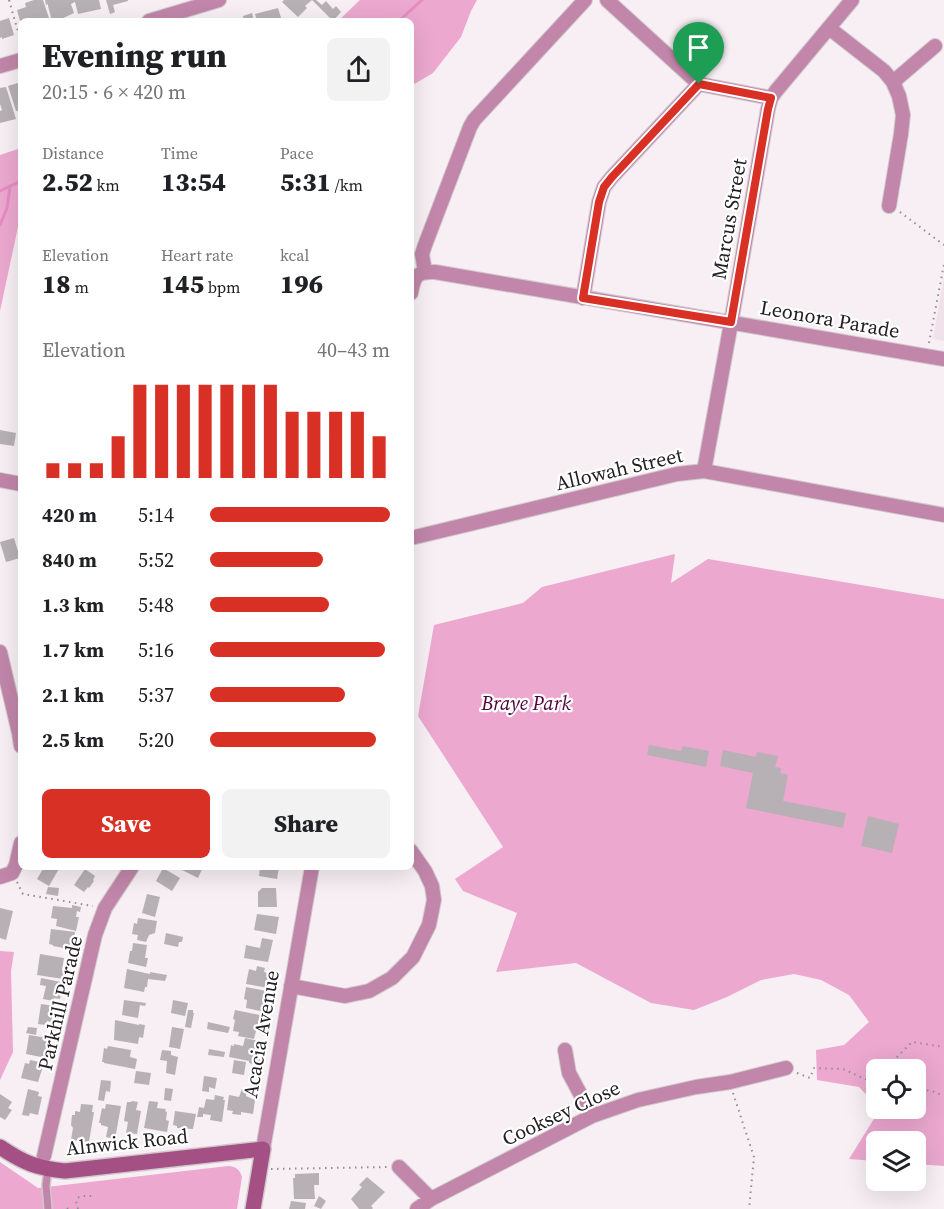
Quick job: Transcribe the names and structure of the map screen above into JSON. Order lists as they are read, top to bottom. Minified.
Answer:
{"streets":{"street":["Marcus Street","Leonora Parade","Allowah Street","Parkhill Parade","Acacia Avenue","Cooksey Close","Alnwick Road"]},"crossings":[["Marcus Street","Leonora Parade"],["Marcus Street","Allowah Street"],["Parkhill Parade","Alnwick Road"],["Acacia Avenue","Alnwick Road"]],"parks":["Braye Park"],"page":{"heading":["Evening run","20:15 · 6 × 420 m"],"stats":[["Distance","2.52 km"],["Time","13:54"],["Pace","5:31 /km"],["Elevation","18 m"],["Heart rate","145 bpm"],["kcal","196"]],"chart":["Elevation","40–43 m"],"list":[{"name":"420 m","note":"5:14"},{"name":"840 m","note":"5:52"},{"name":"1.3 km","note":"5:48"},{"name":"1.7 km","note":"5:16"},{"name":"2.1 km","note":"5:37"},{"name":"2.5 km","note":"5:20"}],"buttons":["Save","Share"]}}
